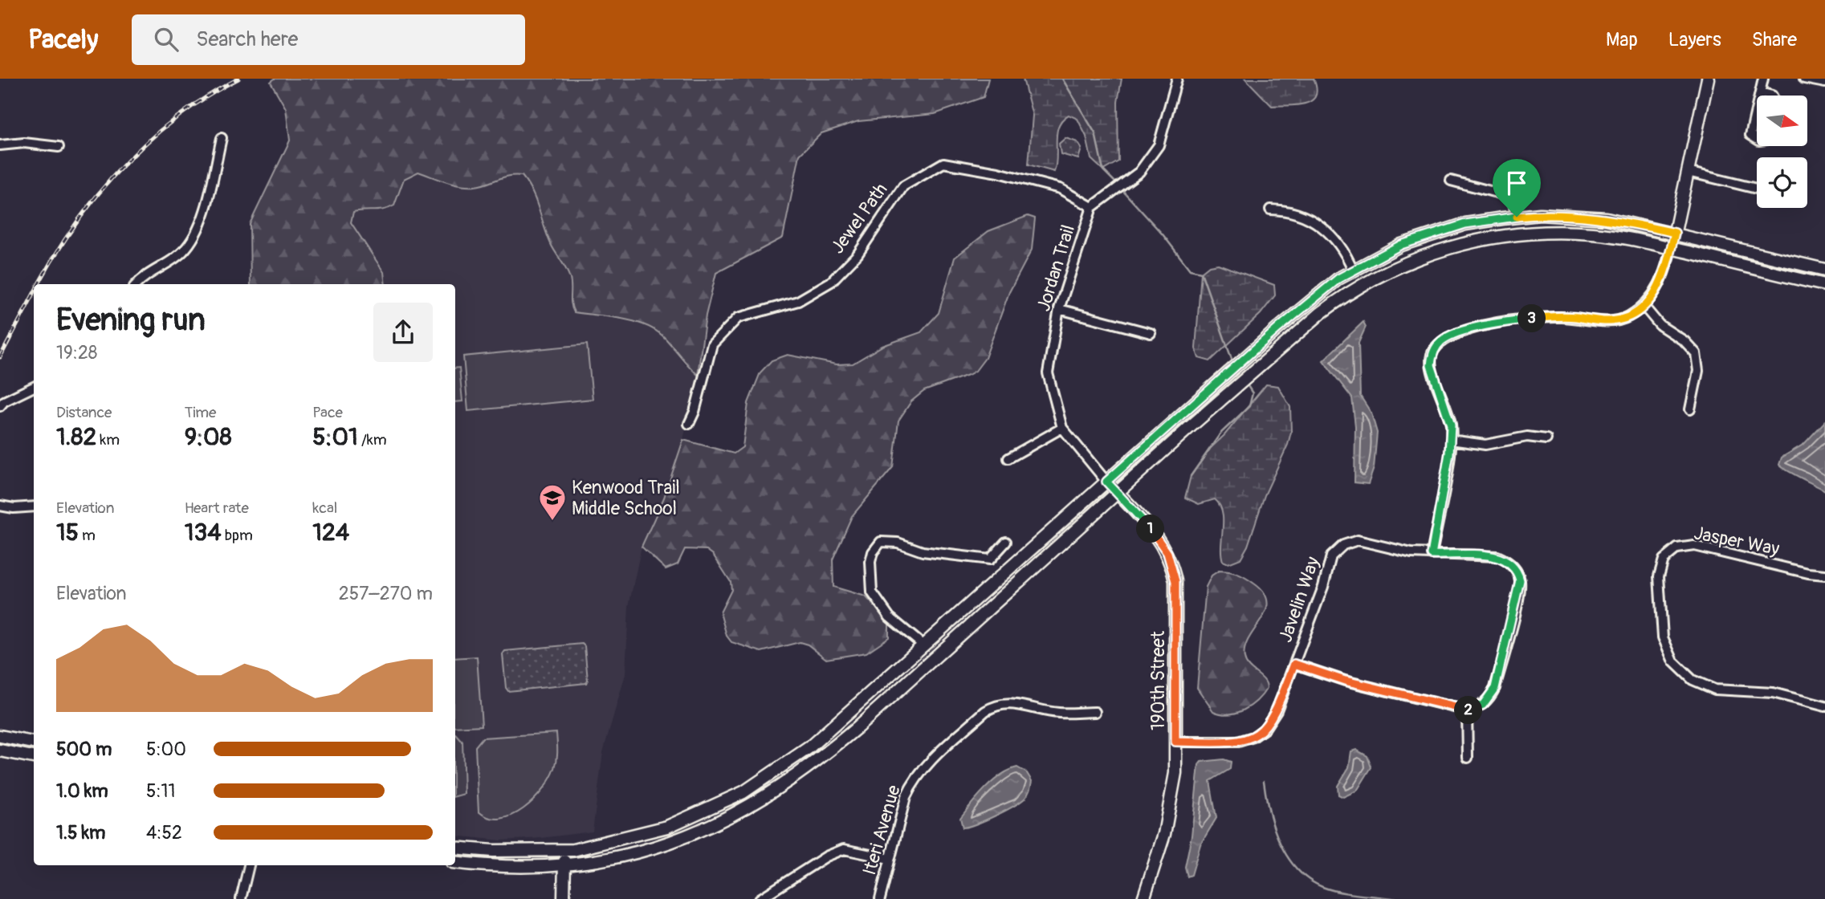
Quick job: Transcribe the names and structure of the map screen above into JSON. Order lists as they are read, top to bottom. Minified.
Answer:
{"streets":{"main road":["190th Street"],"street":["Jewel Path","Jordan Trail","Jasper Way","Javelin Way","Iteri Avenue"]},"crossings":[["Jewel Path","Jordan Trail"],["Jordan Trail","190th Street"],["Javelin Way","190th Street"]],"places":{"school or university":["Kenwood Trail Middle School"]},"north":"right","page":{"header":"Pacely","search":"Search here","nav":["Map","Layers","Share"],"heading":["Evening run","19:28"],"pins":["3","1","2"],"stats":[["Distance","1.82 km"],["Time","9:08"],["Pace","5:01 /km"],["Elevation","15 m"],["Heart rate","134 bpm"],["kcal","124"]],"chart":["Elevation","257–270 m"],"list":[{"name":"500 m","note":"5:00"},{"name":"1.0 km","note":"5:11"},{"name":"1.5 km","note":"4:52"}]}}
